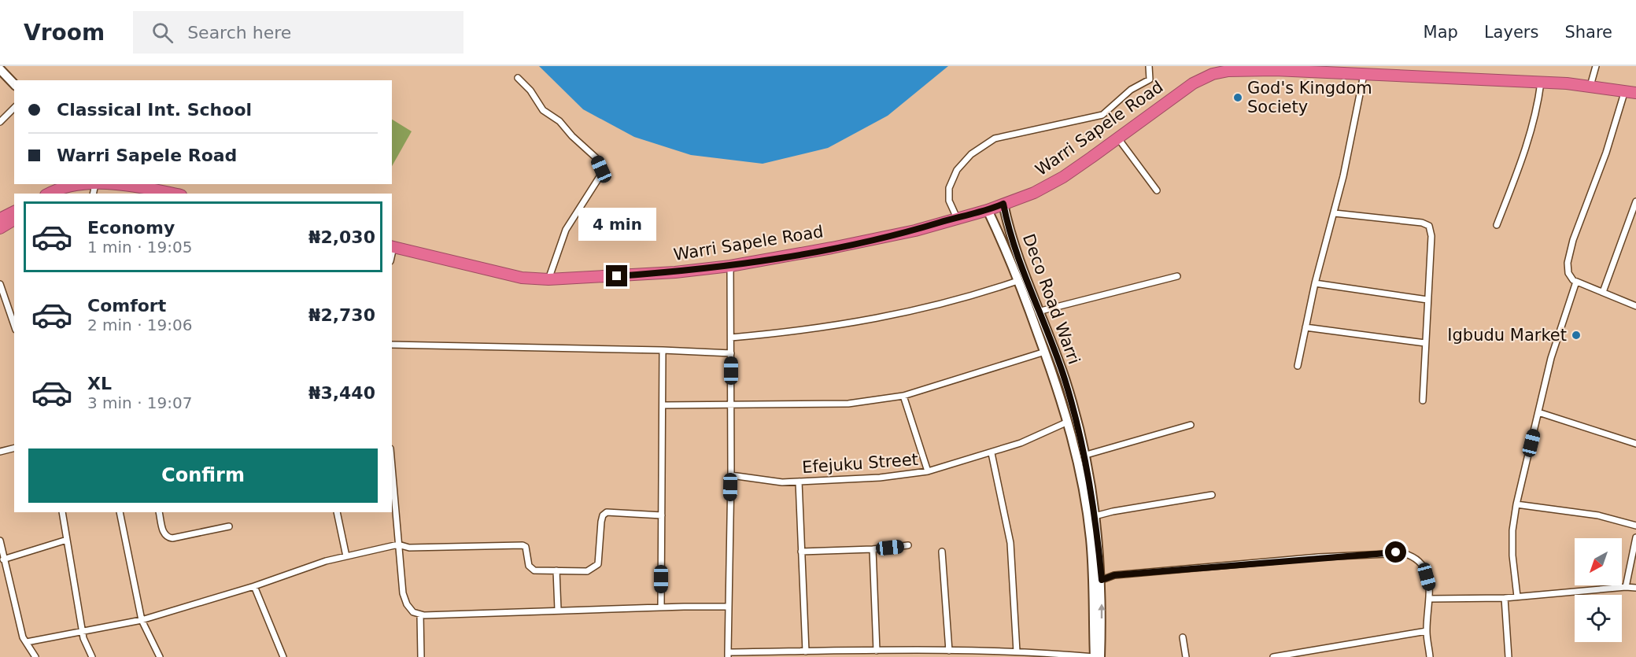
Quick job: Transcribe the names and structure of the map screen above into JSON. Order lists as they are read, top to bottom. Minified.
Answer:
{"streets":{"highway":["Warri Sapele Road"],"main road":["Deco Road Warri"],"street":["Efejuku Street"]},"crossings":[["Warri Sapele Road","Deco Road Warri"],["Deco Road Warri","Efejuku Street"]],"places":["God's Kingdom Society","Igbudu Market"],"north":"bottom left","page":{"header":"Vroom","search":"Search here","nav":["Map","Layers","Share"],"banner":["Classical Int. School","Warri Sapele Road"],"list":[{"name":"Economy","note":"1 min · 19:05","value":"₦2,030"},{"name":"Comfort","note":"2 min · 19:06","value":"₦2,730"},{"name":"XL","note":"3 min · 19:07","value":"₦3,440"}],"bubble":"4 min","buttons":"Confirm"}}
